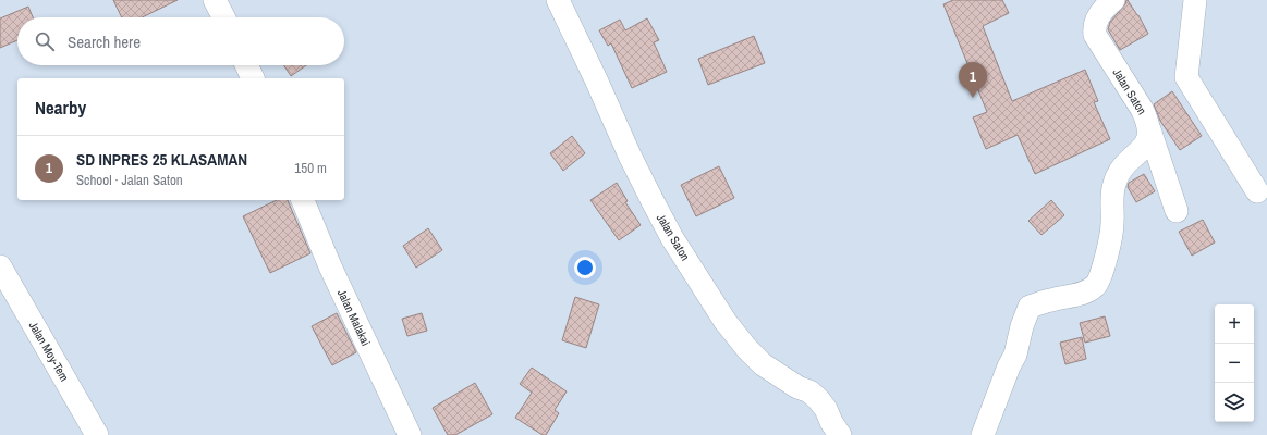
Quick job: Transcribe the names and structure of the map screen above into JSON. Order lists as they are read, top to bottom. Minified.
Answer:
{"streets":{"street":["Jalan Saton","Jalan Malakai","Jalan Moy-Tem"]},"page":{"search":"Search here","pins":"1","heading":"Nearby","list":[{"mark":"1","name":"SD INPRES 25 KLASAMAN","note":"School · Jalan Saton","value":"150 m"}],"map_buttons":["+","−"]}}
